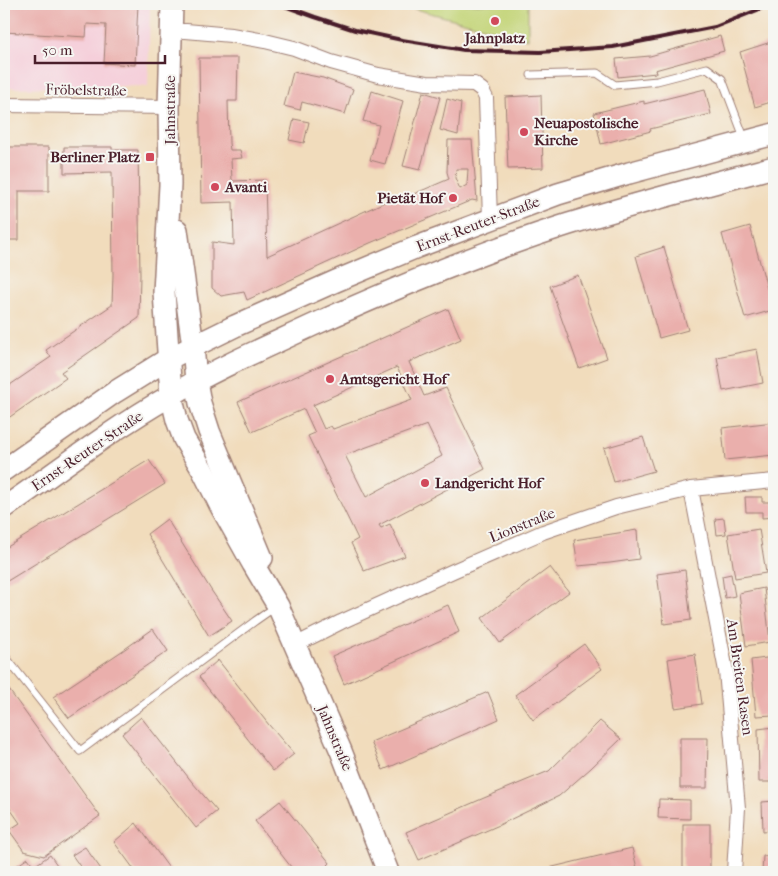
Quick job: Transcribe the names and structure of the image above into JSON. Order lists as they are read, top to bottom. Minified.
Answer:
{"streets":{"main road":["Jahnstraße","Ernst-Reuter-Straße"],"street":["Fröbelstraße","Lionstraße","Am Breiten Rasen"]},"crossings":[["Fröbelstraße","Jahnstraße"],["Jahnstraße","Ernst-Reuter-Straße"],["Jahnstraße","Lionstraße"],["Lionstraße","Am Breiten Rasen"]],"places":{"other":["Jahnplatz","Neuapostolische Kirche","Avanti","Pietät Hof","Amtsgericht Hof","Landgericht Hof"],"transit":["Berliner Platz"]},"scale_bar":"50 m"}
